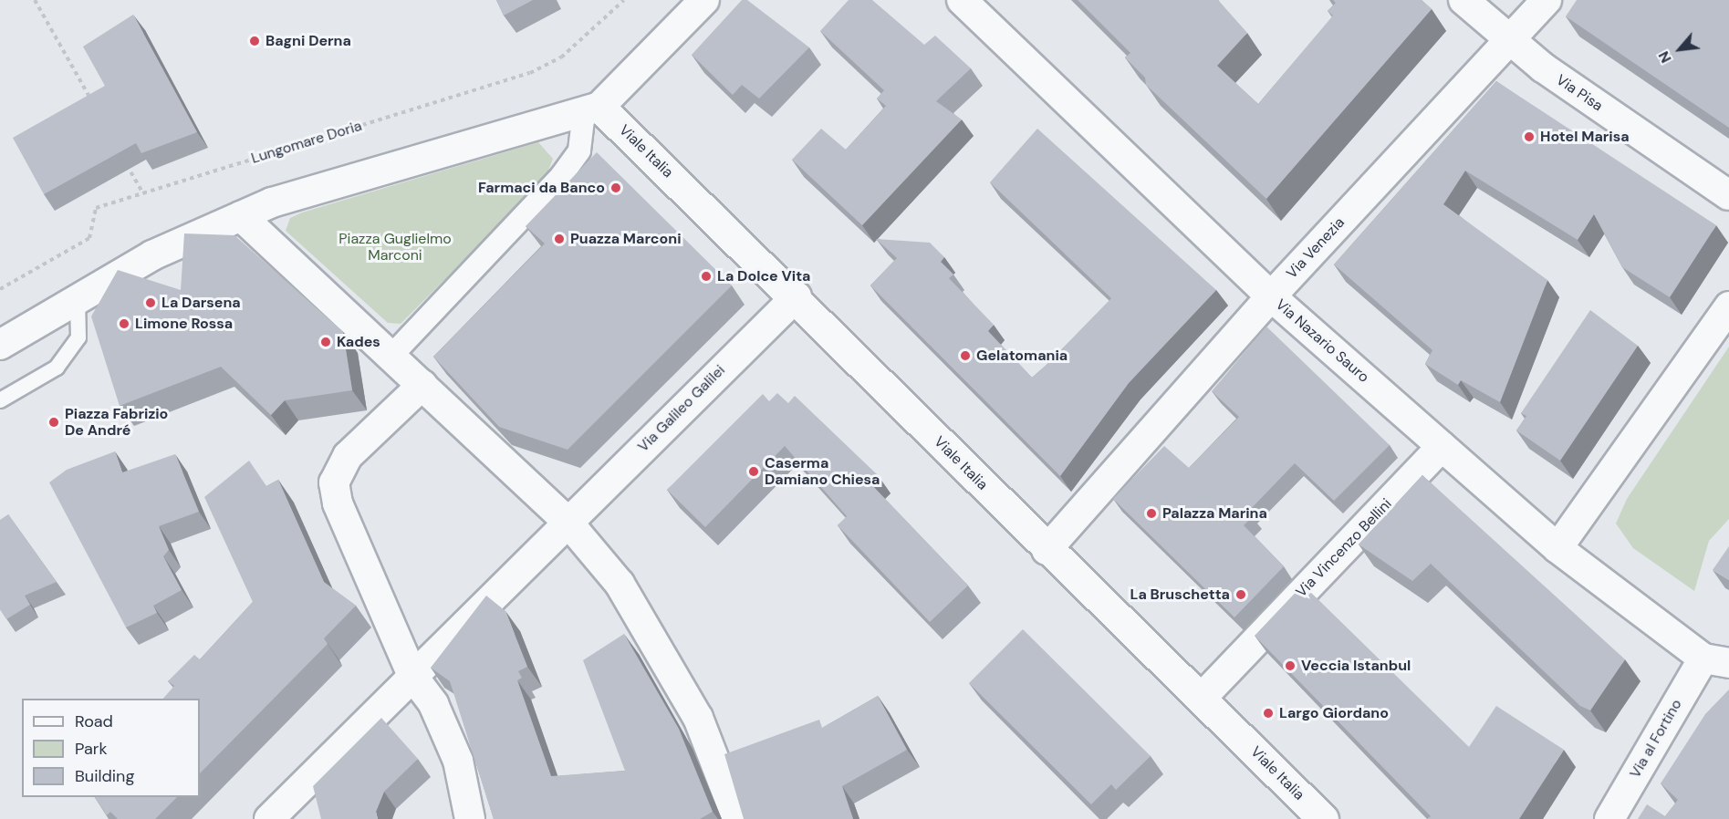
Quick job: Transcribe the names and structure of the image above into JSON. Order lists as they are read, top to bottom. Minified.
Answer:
{"streets":{"street":["Via Pisa","Viale Italia","Via Venezia","Via Nazario Sauro","Via Galileo Galilei","Via Vincenzo Bellini","Via al Fortino"],"path":["Lungomare Doria"]},"crossings":[["Via Pisa","Via Venezia"],["Viale Italia","Via Venezia"],["Viale Italia","Via Galileo Galilei"],["Viale Italia","Via Vincenzo Bellini"],["Via Venezia","Via Nazario Sauro"],["Via Nazario Sauro","Via Vincenzo Bellini"],["Via Nazario Sauro","Via al Fortino"]],"parks":["Piazza Guglielmo Marconi"],"places":["Bagni Derna","Hotel Marisa","Farmaci da Banco","Puazza Marconi","La Dolce Vita","La Darsena","Limone Rossa","Kades","Gelatomania","Piazza Fabrizio De André","Caserma Damiano Chiesa","Palazza Marina","La Bruschetta","Veccia Istanbul","Largo Giordano"],"legend":["Road","Park","Building"],"north":"bottom left"}
